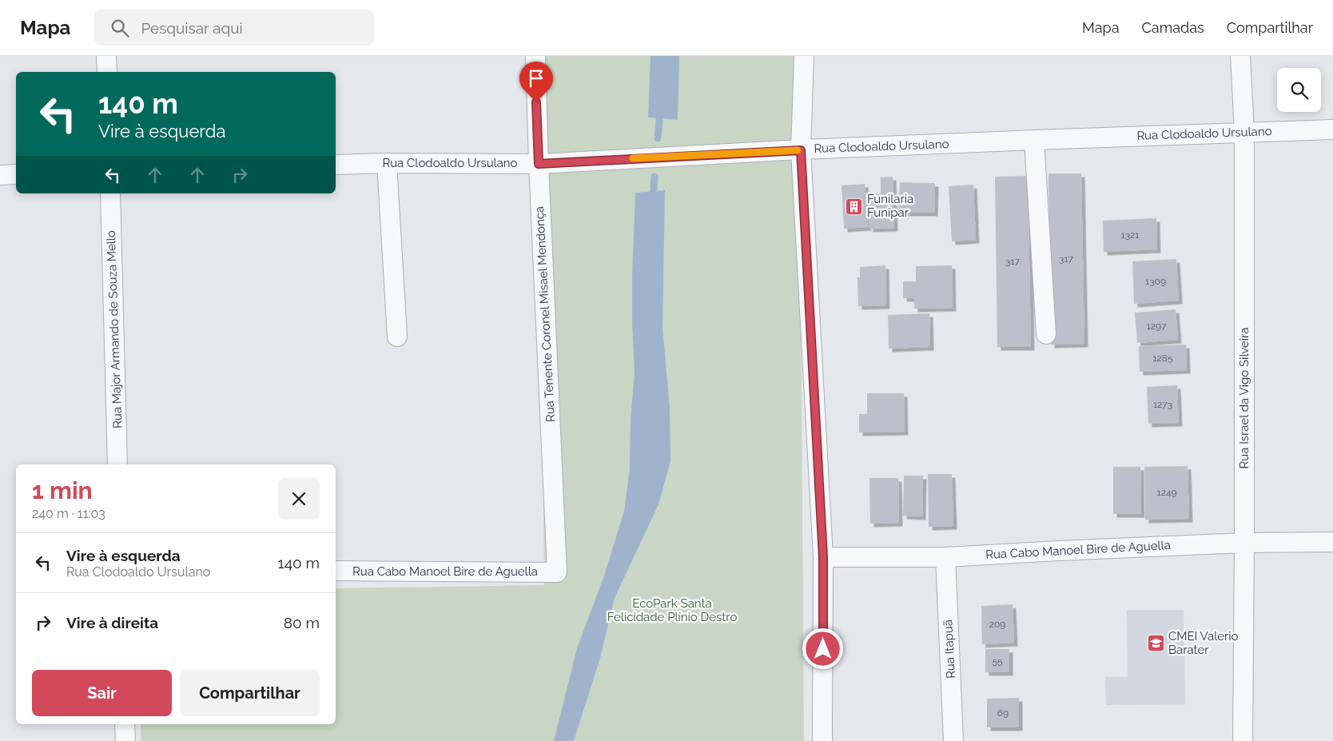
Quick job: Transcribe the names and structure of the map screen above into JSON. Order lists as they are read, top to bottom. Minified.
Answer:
{"streets":{"street":["Rua Clodoaldo Ursulano","Rua Tenente Coronel Misael Mendonça","Rua Major Armando de Souza Mello","Rua Israel da Vigo Silveira","Rua Cabo Manoel Bire de Aguella","Rua Itapuã"]},"crossings":[["Rua Clodoaldo Ursulano","Rua Tenente Coronel Misael Mendonça"],["Rua Clodoaldo Ursulano","Rua Israel da Vigo Silveira"],["Rua Tenente Coronel Misael Mendonça","Rua Cabo Manoel Bire de Aguella"],["Rua Israel da Vigo Silveira","Rua Cabo Manoel Bire de Aguella"],["Rua Cabo Manoel Bire de Aguella","Rua Itapuã"]],"parks":["EcoPark Santa Felicidade Plínio Destro"],"places":{"building":["Funilaria Funipar"],"school or university":["CMEI Valerio Barater"]},"house_numbers":["1321","317","317","1309","1297","1285","1273","1249","209","55","69"],"page":{"header":"Mapa","search":"Pesquisar aqui","nav":["Mapa","Camadas","Compartilhar"],"turn":["140 m","Vire à esquerda"],"heading":["1 min","240 m · 11:03"],"list":[{"name":"Vire à esquerda","note":"Rua Clodoaldo Ursulano","value":"140 m"},{"name":"Vire à direita","value":"80 m"}],"buttons":["Sair","Compartilhar"]}}
